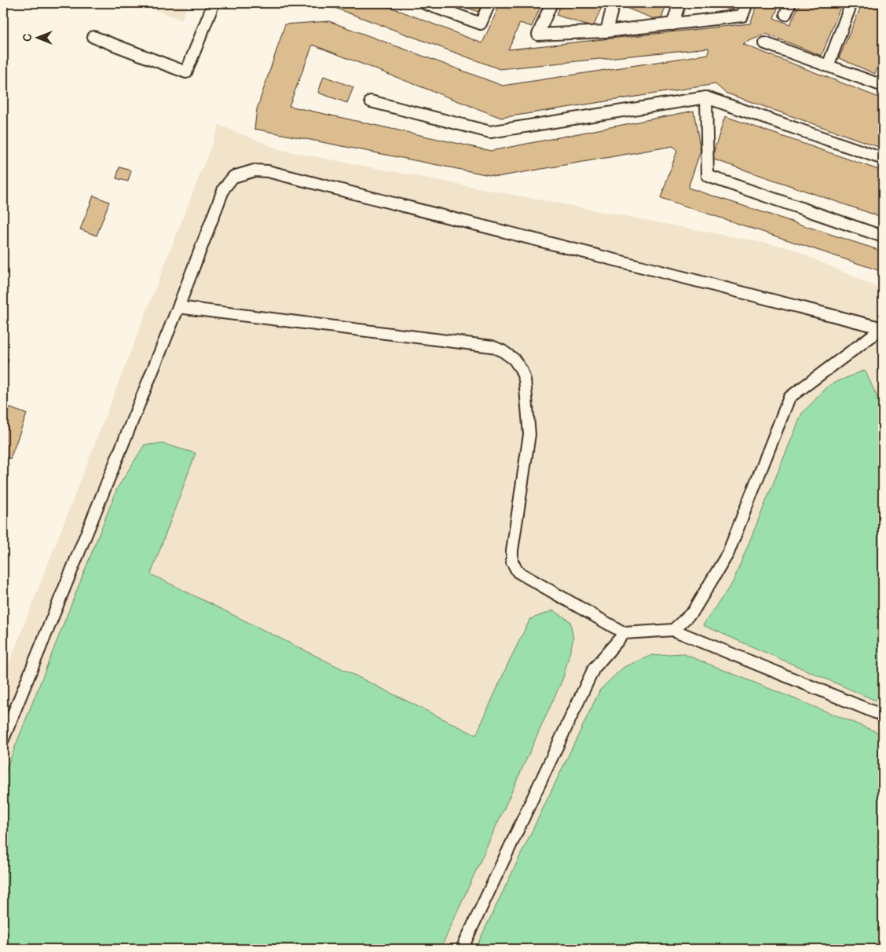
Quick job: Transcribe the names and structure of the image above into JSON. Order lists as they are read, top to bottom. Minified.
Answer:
{"north":"left"}
